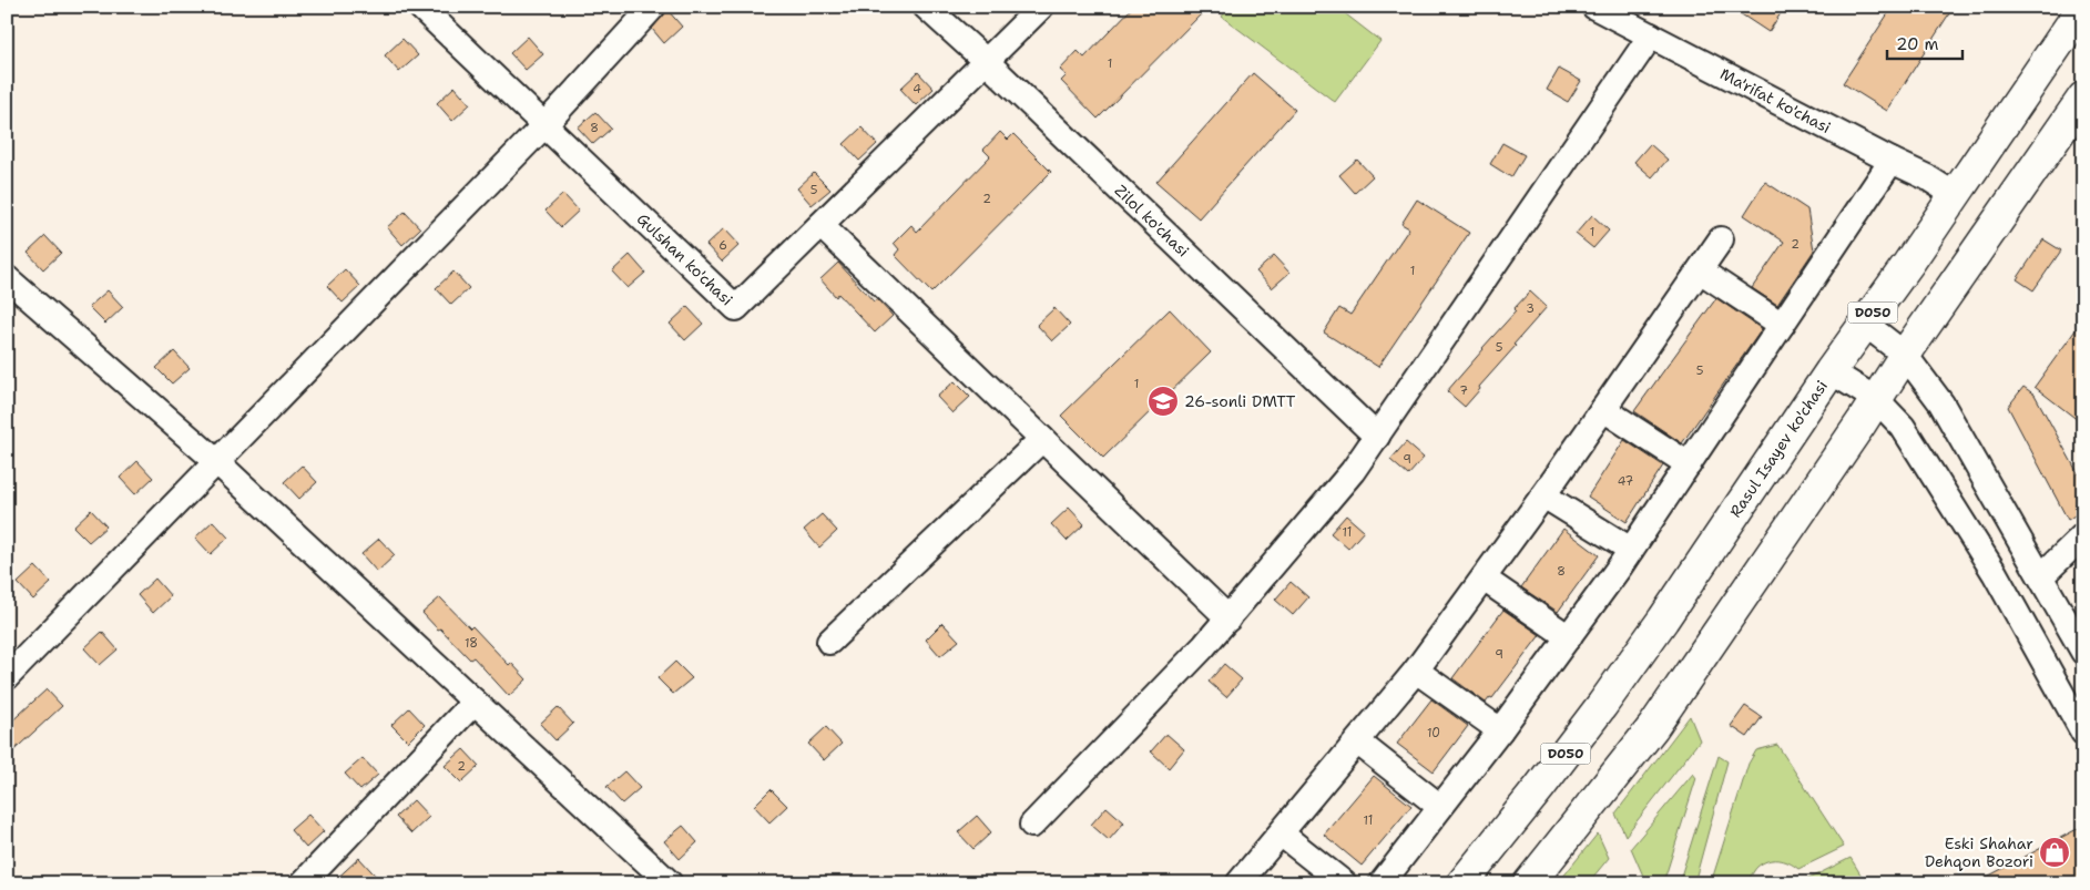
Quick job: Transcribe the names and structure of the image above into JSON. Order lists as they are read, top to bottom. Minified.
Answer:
{"streets":{"main road":["D050","Rasul Isayev ko'chasi"],"street":["Ma'rifat ko'chasi","Zilol ko'chasi","Gulshan ko'chasi"]},"crossings":[["Ma'rifat ko'chasi","Rasul Isayev ko'chasi"],["Zilol ko'chasi","Gulshan ko'chasi"]],"places":{"school or university":["26-sonli DMTT"],"shop":["Eski Shahar Dehqon Bozori"]},"house_numbers":["1","4","8","5","2","1","2","6","1","3","5","5","1","7","9","47","11","8","18","9","10","2","11"],"scale_bar":"20 m"}
